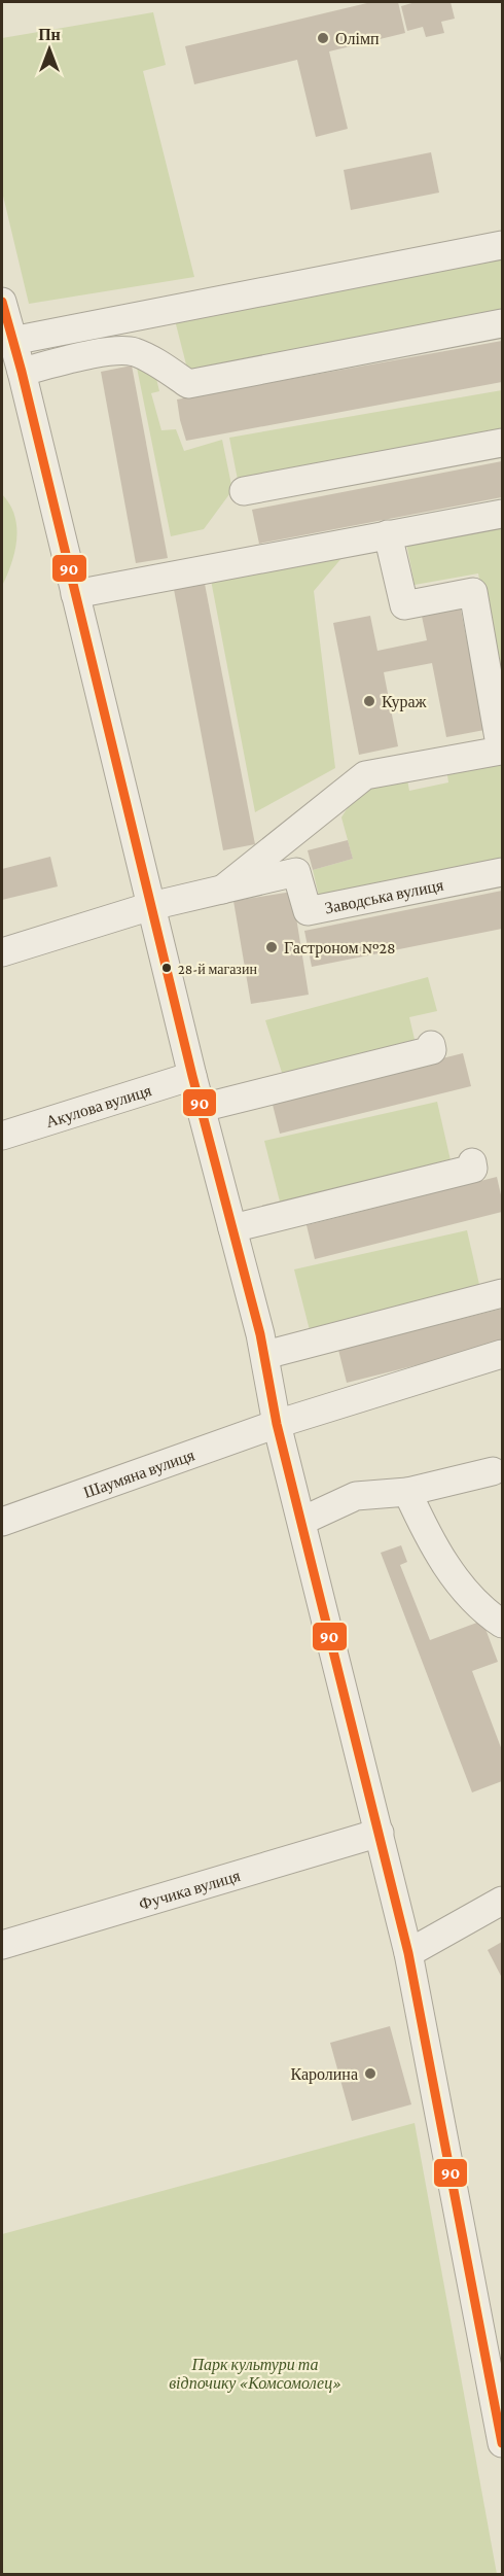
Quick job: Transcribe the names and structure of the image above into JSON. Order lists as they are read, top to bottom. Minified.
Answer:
{"streets":{"street":["Заводська вулиця","Акулова вулиця","Шаумяна вулиця","Фучика вулиця"]},"parks":["Парк культури та відпочику «Комсомолец»"],"places":["Олімп","Кураж","Гастроном №28","28-й магазин","Каролина"],"lines":["transit line 90"],"north":"top"}
